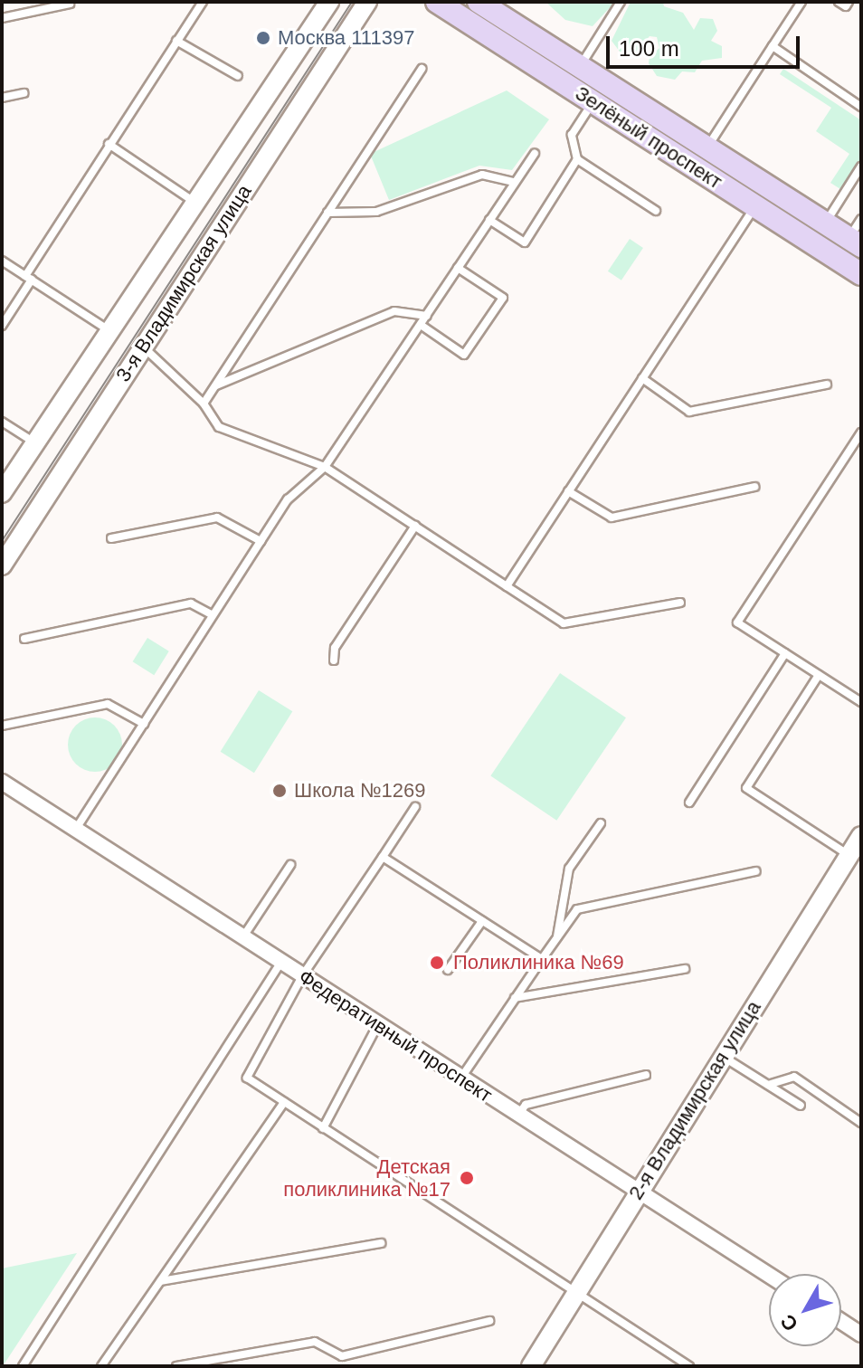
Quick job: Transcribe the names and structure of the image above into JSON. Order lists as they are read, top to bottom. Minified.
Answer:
{"streets":{"main road":["Зелёный проспект"],"street":["3-я Владимирская улица","Федеративный проспект","2-я Владимирская улица"]},"crossings":[["Федеративный проспект","2-я Владимирская улица"]],"places":["Москва 111397","Школа №1269","Поликлиника №69","Детская поликлиника №17"],"scale_bar":"100 m","north":"bottom left"}
